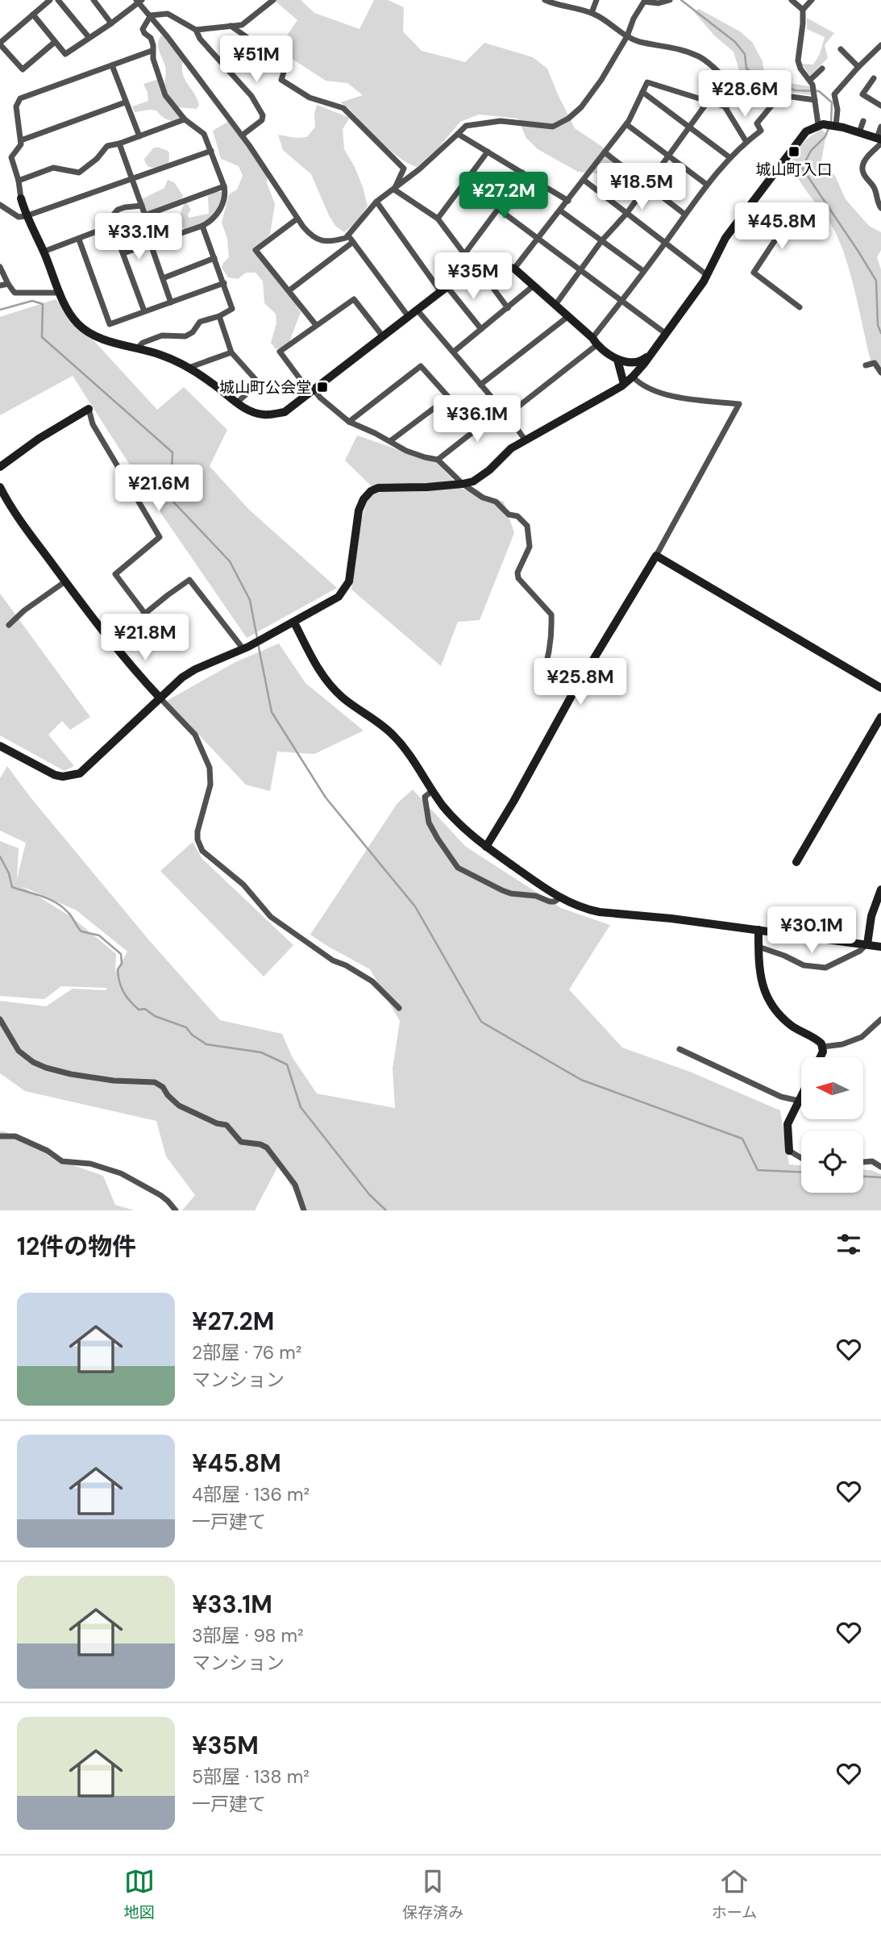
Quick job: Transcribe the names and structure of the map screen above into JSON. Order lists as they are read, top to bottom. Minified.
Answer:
{"places":{"transit":["城山町入口","城山町公会堂"]},"north":"left","page":{"price":["¥51M","¥28.6M","¥18.5M","¥27.2M","¥45.8M","¥33.1M","¥35M","¥36.1M","¥21.6M","¥21.8M","¥25.8M","¥30.1M"],"heading":"12件の物件","list":[{"name":"¥27.2M","note":"2部屋 · 76 m² · マンション"},{"name":"¥45.8M","note":"4部屋 · 136 m² · 一戸建て"},{"name":"¥33.1M","note":"3部屋 · 98 m² · マンション"},{"name":"¥35M","note":"5部屋 · 138 m² · 一戸建て"}],"tabs":["地図","保存済み","ホーム"]}}
